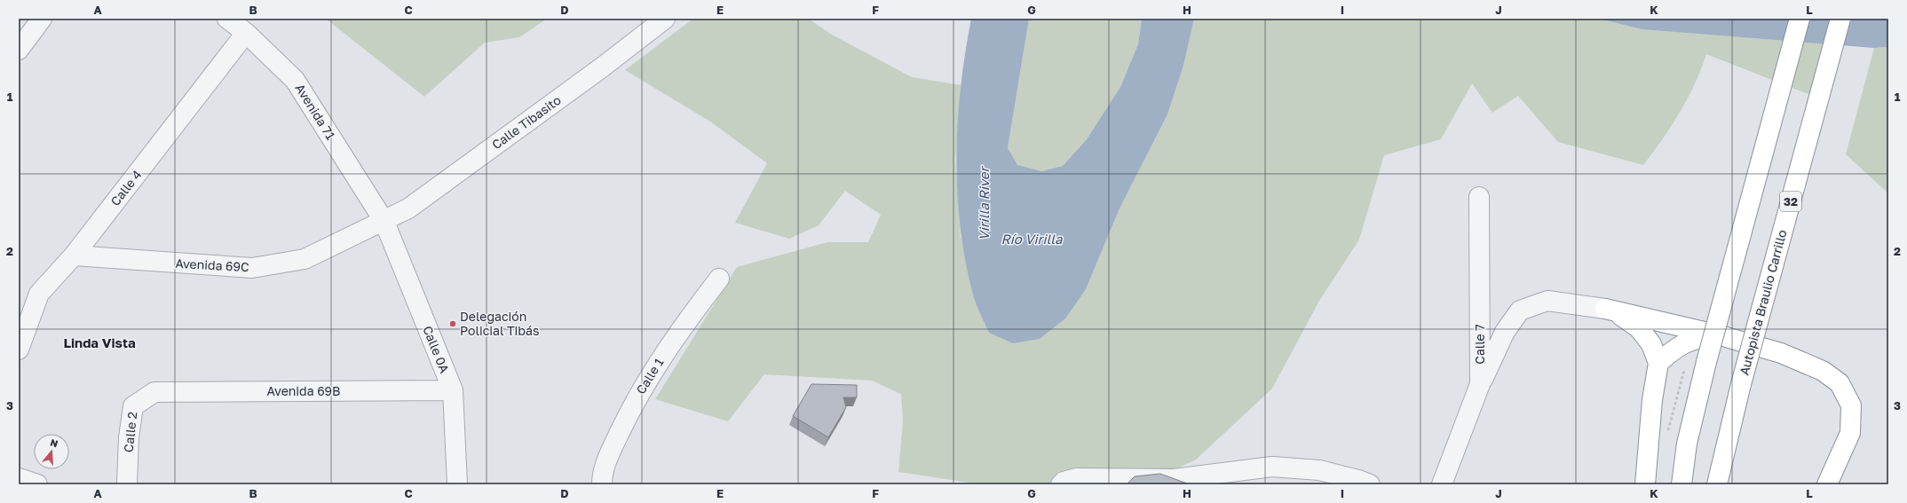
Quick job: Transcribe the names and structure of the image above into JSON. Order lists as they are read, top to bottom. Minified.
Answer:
{"streets":{"highway":["32","Autopista Braulio Carrillo"],"street":["Avenida 71","Calle Tibasito","Calle 4","Avenida 69C","Calle 7","Calle 0A","Calle 1","Avenida 69B","Calle 2"]},"crossings":[["Avenida 71","Calle Tibasito"],["Avenida 71","Calle 4"],["Avenida 71","Avenida 69C"],["Avenida 71","Calle 0A"],["Calle Tibasito","Avenida 69C"],["Calle Tibasito","Calle 0A"],["Calle 4","Avenida 69C"],["Avenida 69C","Calle 0A"],["Calle 0A","Avenida 69B"],["Avenida 69B","Calle 2"]],"districts":["Linda Vista"],"water":["Virilla River","Río Virilla"],"places":["Delegación Policial Tibás"],"north":"top","grid":{"columns":["A","B","C","D","E","F","G","H","I","J","K","L"],"rows":["1","2","3"]}}
